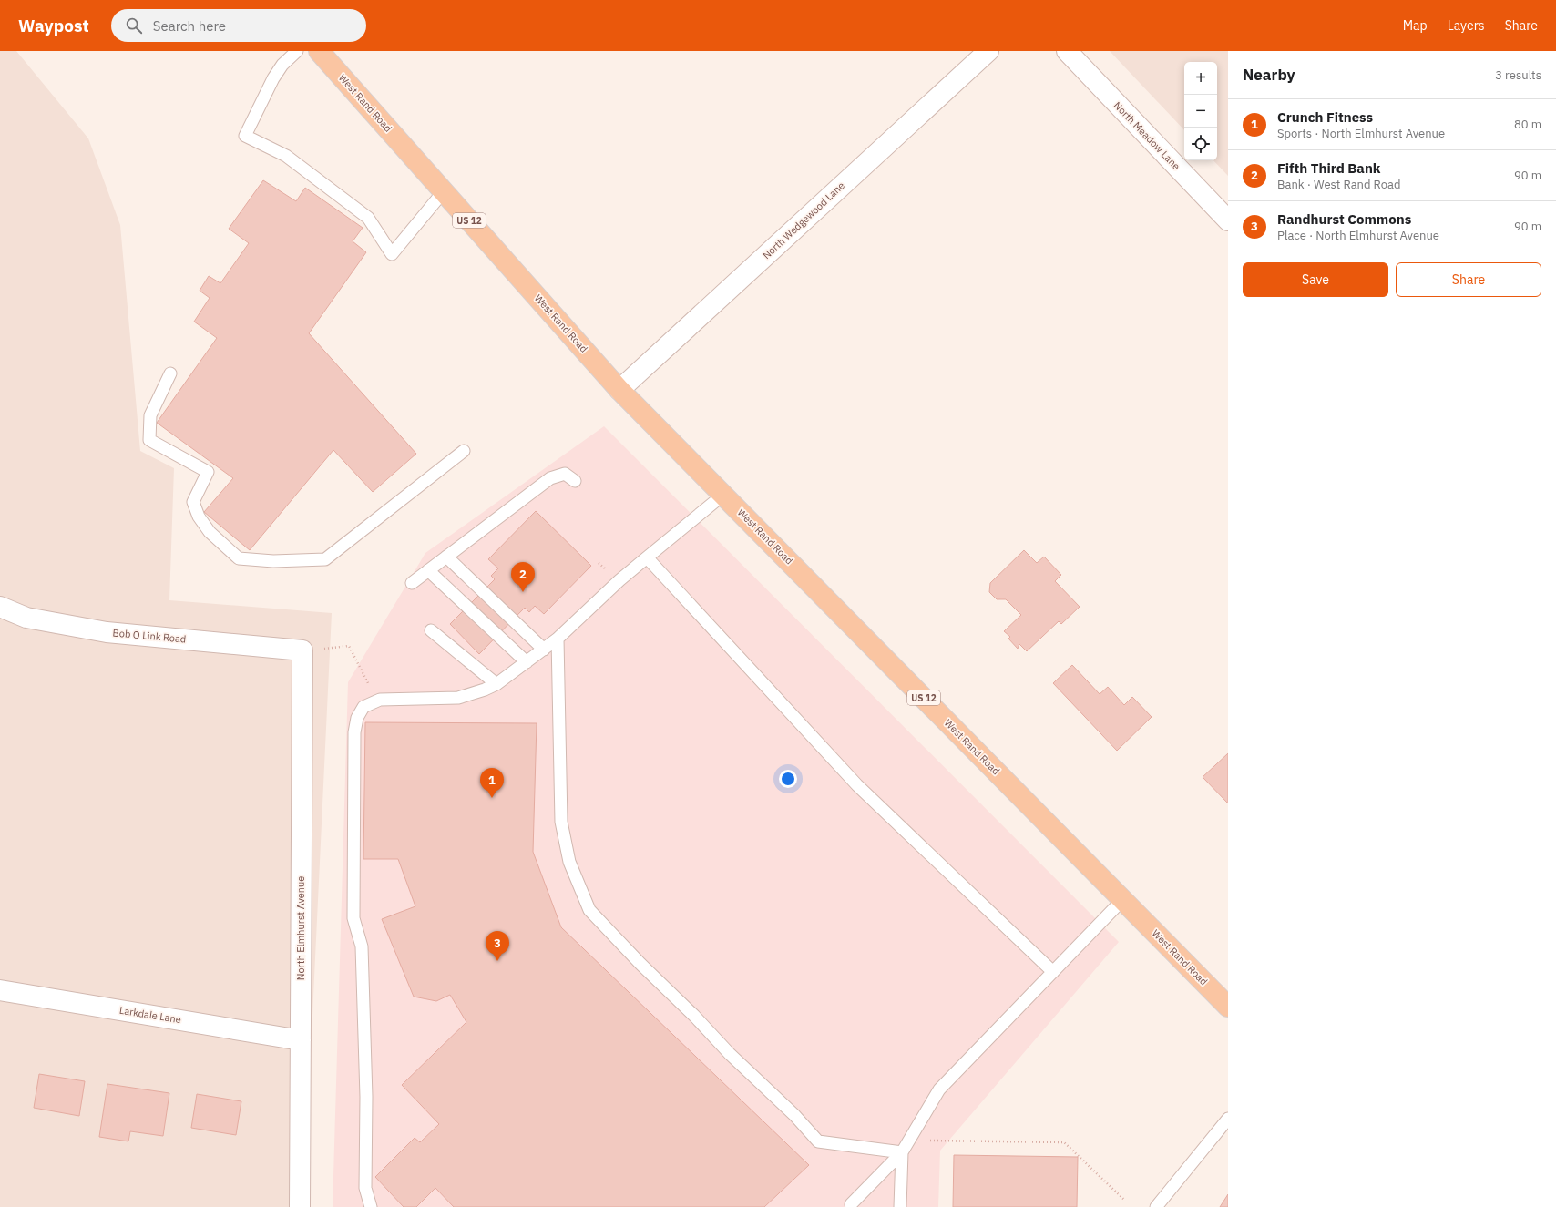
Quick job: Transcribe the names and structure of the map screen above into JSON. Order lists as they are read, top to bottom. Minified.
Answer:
{"streets":{"main road":["West Rand Road","US 12"],"street":["North Meadow Lane","North Wedgewood Lane","Bob O Link Road","North Elmhurst Avenue","Larkdale Lane"]},"crossings":[["West Rand Road","North Wedgewood Lane"],["Bob O Link Road","North Elmhurst Avenue"],["North Elmhurst Avenue","Larkdale Lane"]],"page":{"header":"Waypost","search":"Search here","nav":["Map","Layers","Share"],"heading":["Nearby","3 results"],"map_buttons":["+","−"],"list":[{"mark":"1","name":"Crunch Fitness","note":"Sports · North Elmhurst Avenue","value":"80 m"},{"mark":"2","name":"Fifth Third Bank","note":"Bank · West Rand Road","value":"90 m"},{"mark":"3","name":"Randhurst Commons","note":"Place · North Elmhurst Avenue","value":"90 m"}],"buttons":["Save","Share"],"pins":["2","1","3"]}}
